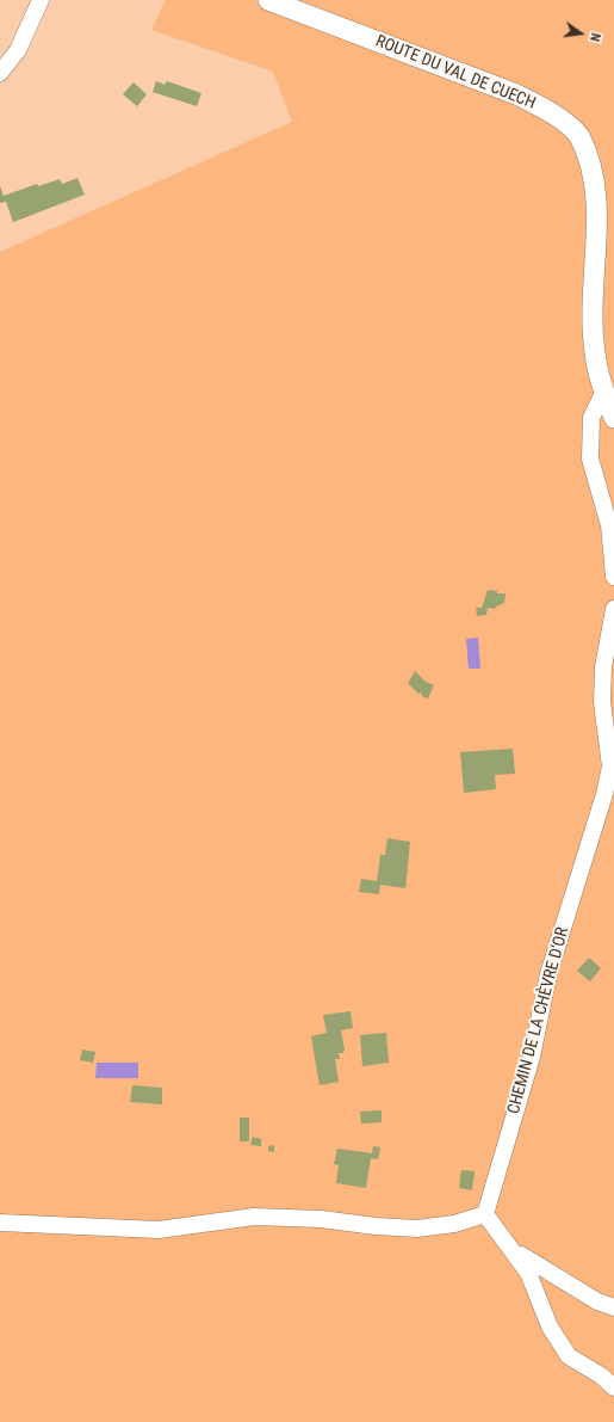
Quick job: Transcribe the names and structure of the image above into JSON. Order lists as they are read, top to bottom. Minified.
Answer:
{"streets":{"street":["ROUTE DU VAL DE CUECH","CHEMIN DE LA CHÈVRE D'OR"]},"north":"right"}
